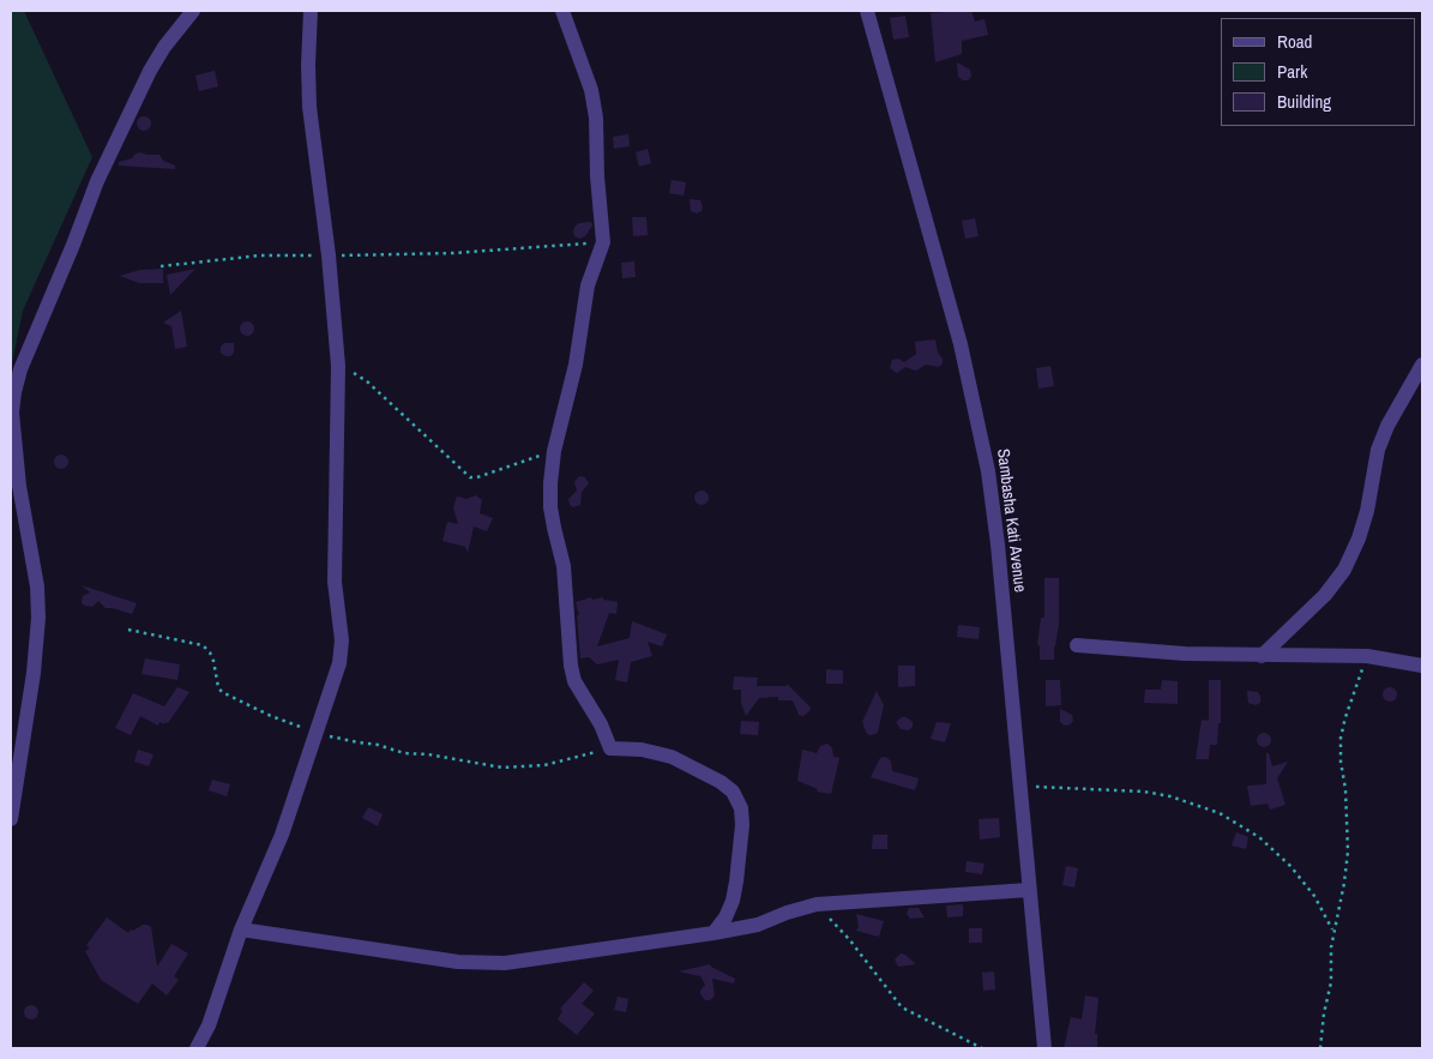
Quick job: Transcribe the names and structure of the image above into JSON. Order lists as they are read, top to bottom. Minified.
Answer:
{"streets":{"street":["Sambasha Kati Avenue"]},"legend":["Road","Park","Building"]}
